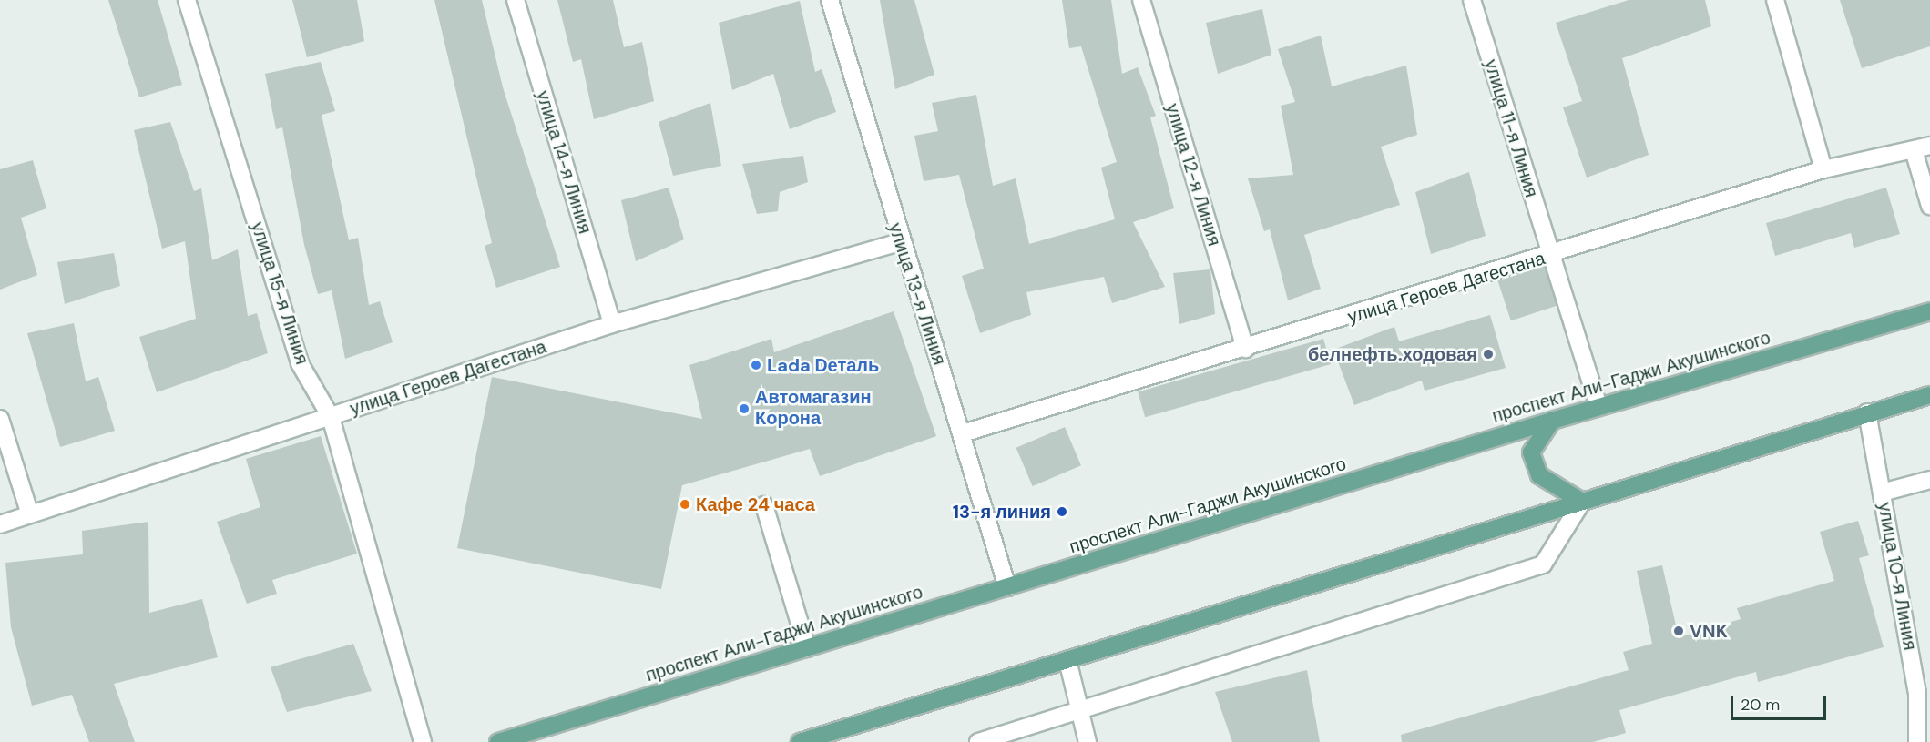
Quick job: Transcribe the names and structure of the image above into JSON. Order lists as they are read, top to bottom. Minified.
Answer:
{"streets":{"main road":["проспект Али-Гаджи Акушинского"],"street":["улица 11-я Линия","улица 14-я Линия","улица 12-я Линия","улица Героев Дагестана","улица 15-я Линия","улица 13-я Линия","улица 10-я Линия"]},"crossings":[["улица 11-я Линия","улица Героев Дагестана"],["улица 11-я Линия","проспект Али-Гаджи Акушинского"],["улица 14-я Линия","улица Героев Дагестана"],["улица 12-я Линия","улица Героев Дагестана"],["улица Героев Дагестана","улица 15-я Линия"],["улица Героев Дагестана","улица 13-я Линия"],["улица 13-я Линия","проспект Али-Гаджи Акушинского"]],"places":["белнефть.ходовая","Lada Dеталь","Автомагазин Корона","Кафе 24 часа","13-я линия","VNK"],"scale_bar":"20 m"}
